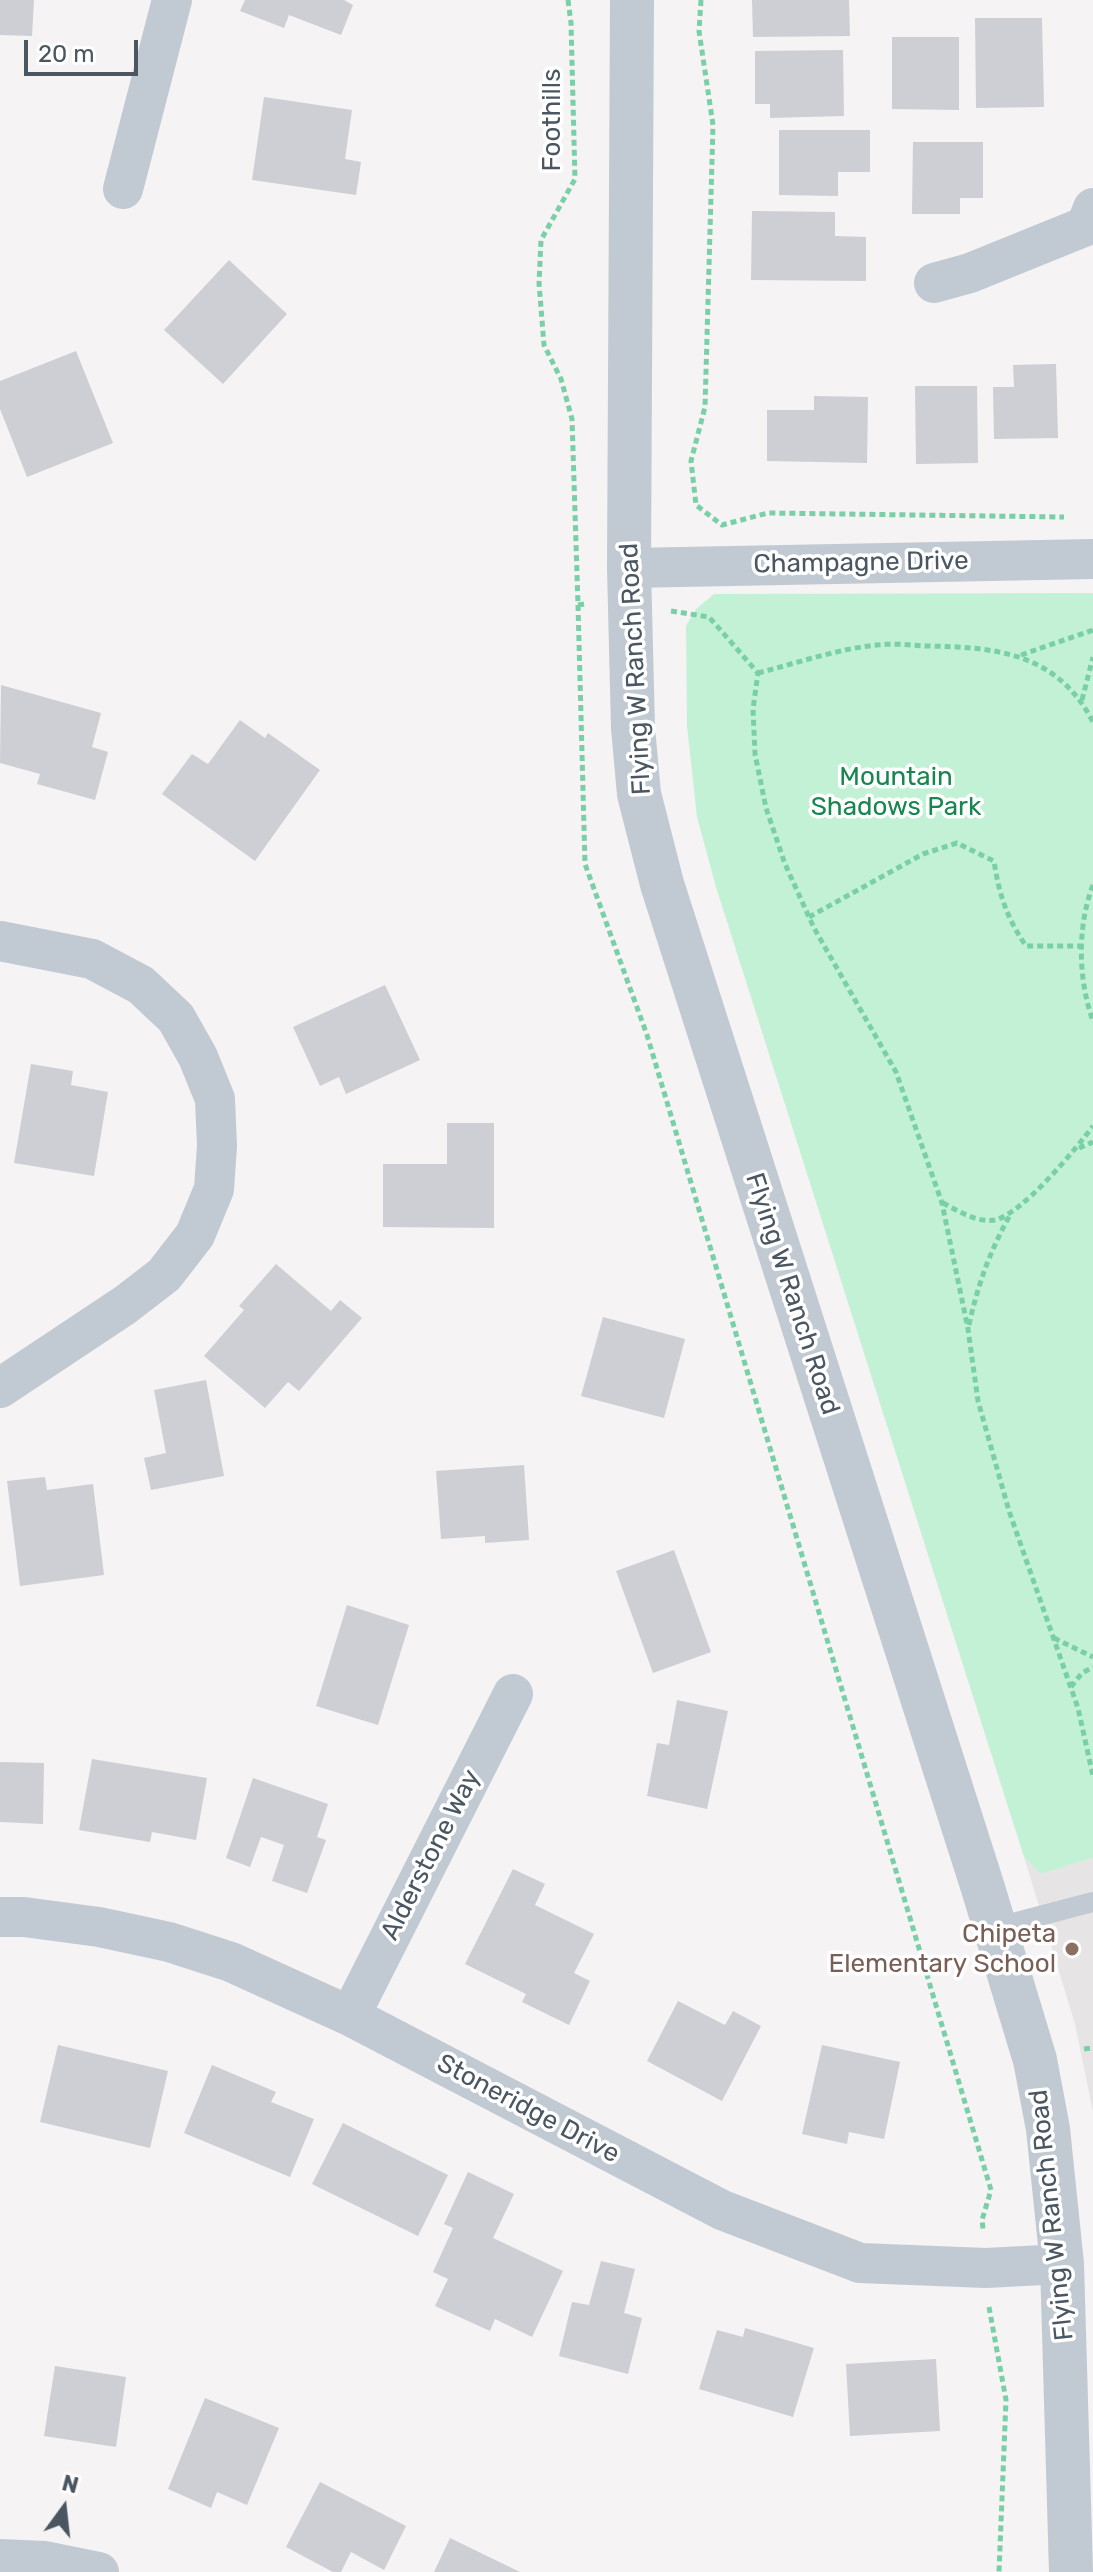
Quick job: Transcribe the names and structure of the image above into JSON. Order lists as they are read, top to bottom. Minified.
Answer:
{"streets":{"street":["Champagne Drive","Flying W Ranch Road","Alderstone Way","Stoneridge Drive"],"path":["Foothills"]},"crossings":[["Foothills","Stoneridge Drive"],["Champagne Drive","Flying W Ranch Road"],["Flying W Ranch Road","Stoneridge Drive"],["Alderstone Way","Stoneridge Drive"]],"parks":["Mountain Shadows Park"],"places":["Chipeta Elementary School"],"scale_bar":"20 m","north":"top"}
